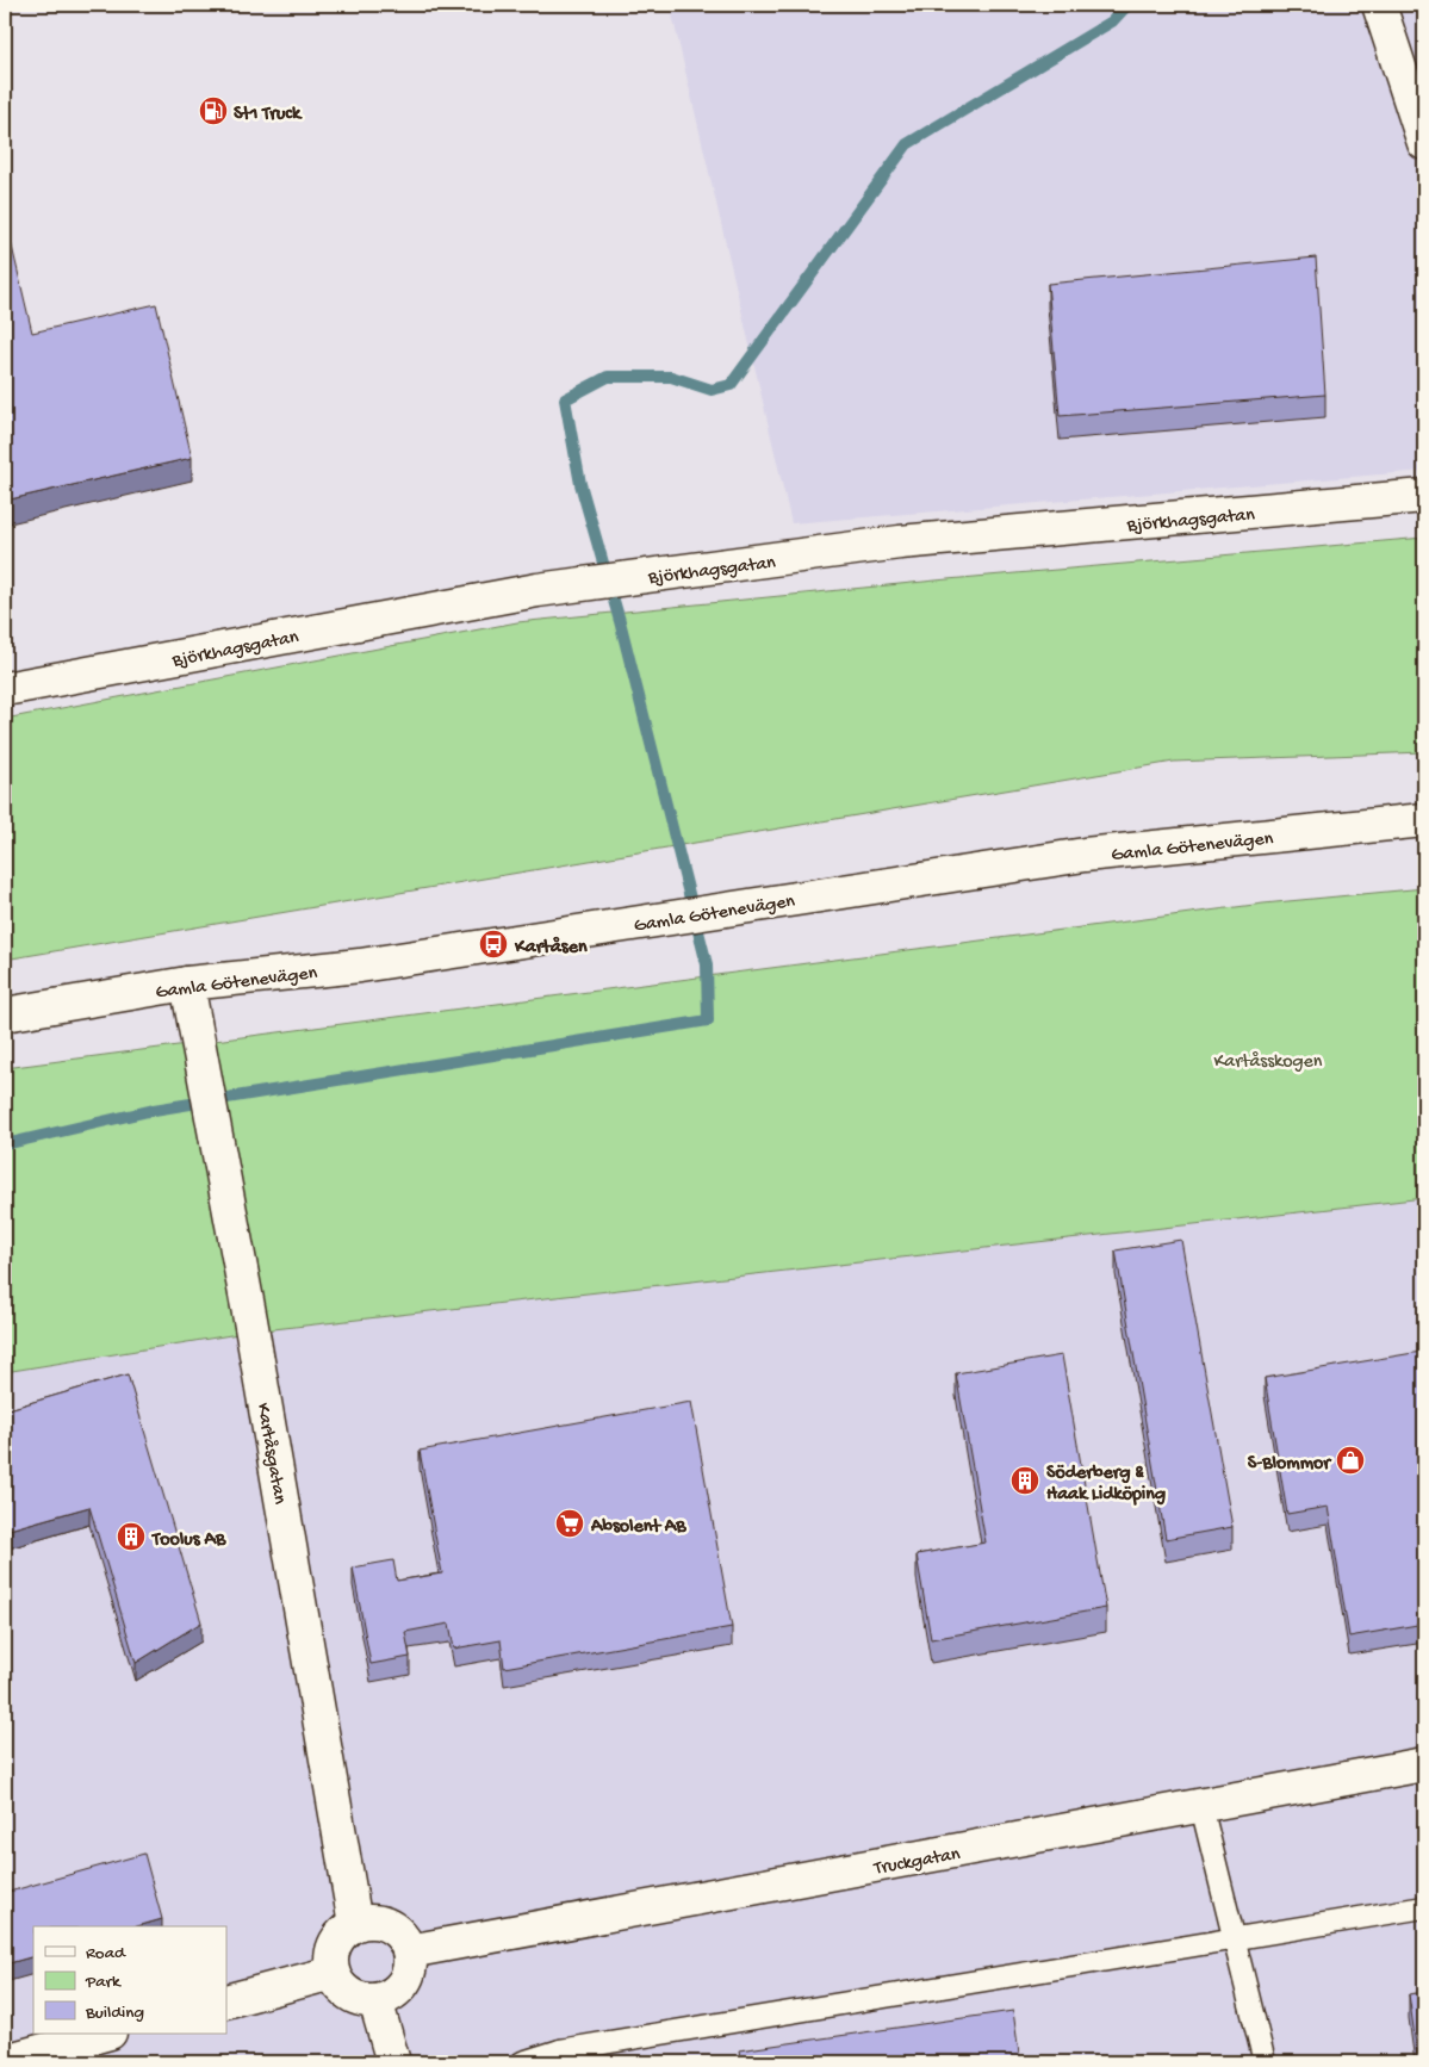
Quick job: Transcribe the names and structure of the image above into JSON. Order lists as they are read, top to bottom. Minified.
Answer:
{"streets":{"street":["Björkhagsgatan","Gamla Götenevägen","Kartåsgatan","Truckgatan"]},"crossings":[["Gamla Götenevägen","Kartåsgatan"],["Kartåsgatan","Truckgatan"]],"parks":["Kartåsskogen"],"places":{"fuel station":["St1 Truck"],"bus stop":["Kartåsen"],"shop":["S-Blommor"],"building":["Söderberg & Haak Lidköping","Toolus AB"],"supermarket":["Absolent AB"]},"legend":["Road","Park","Building"]}
